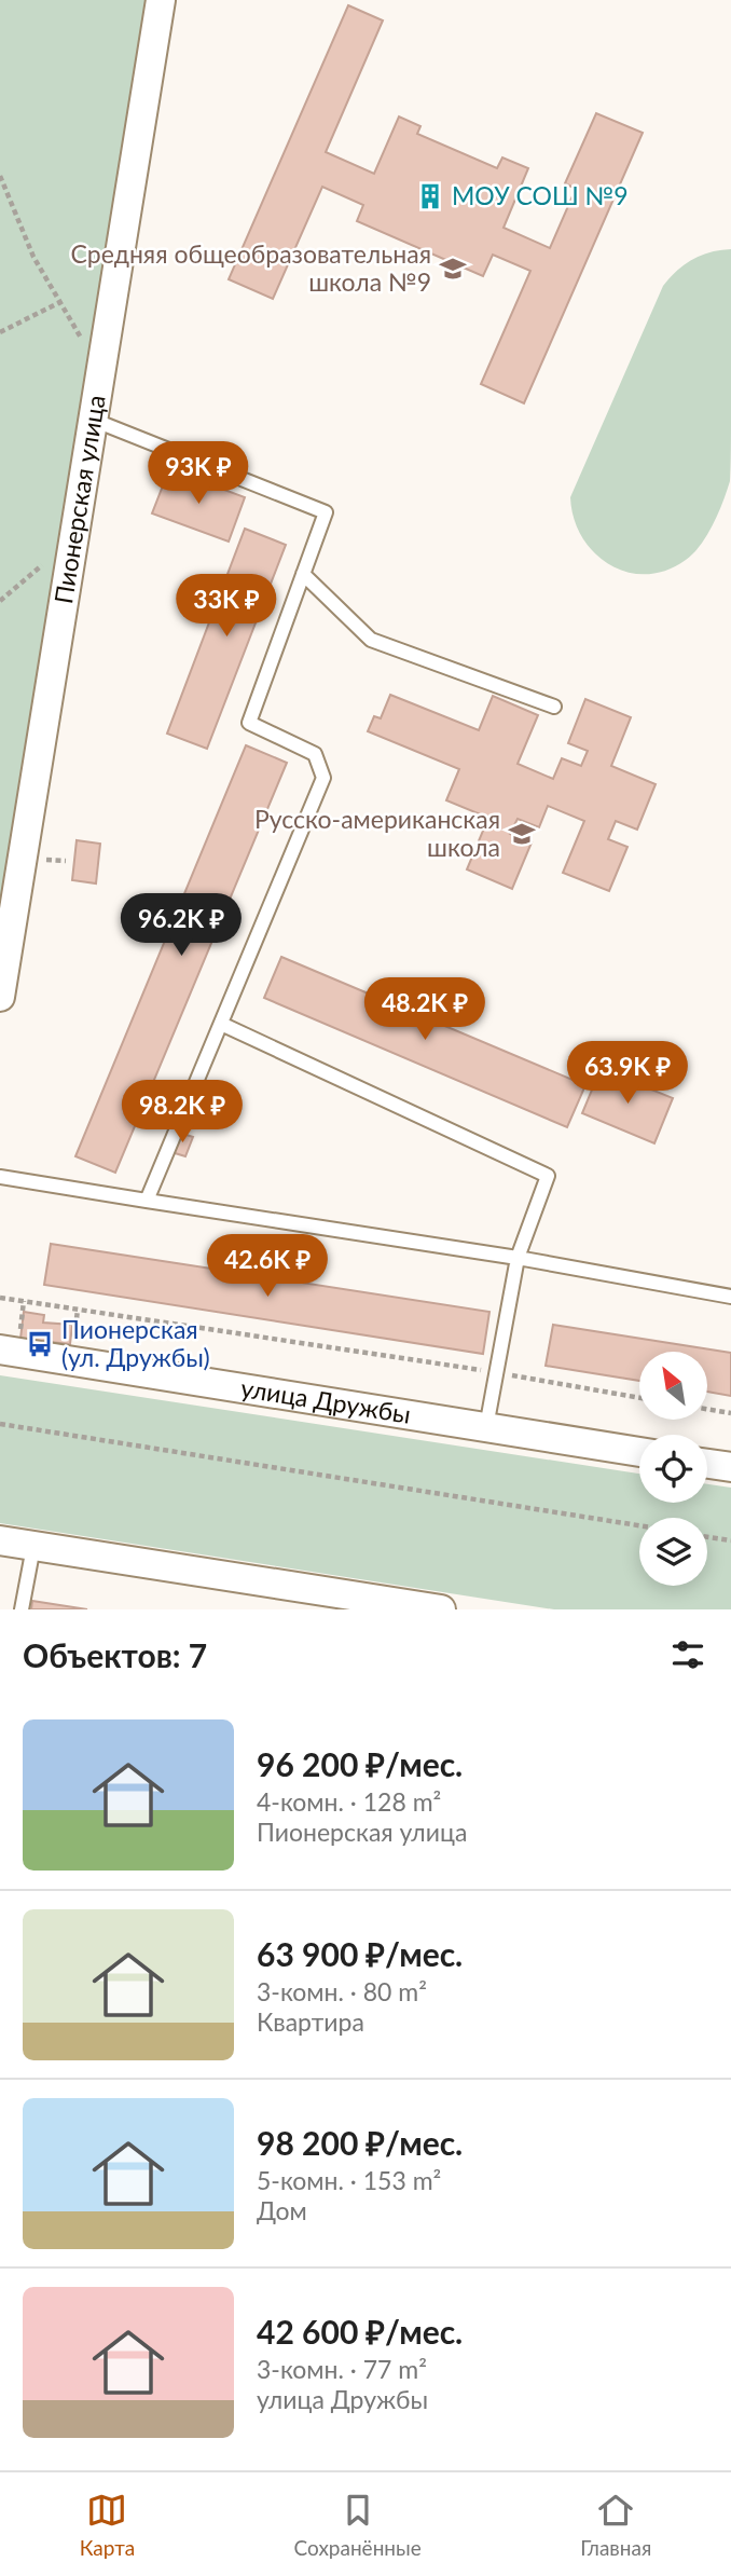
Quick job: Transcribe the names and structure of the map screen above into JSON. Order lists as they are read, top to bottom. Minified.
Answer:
{"streets":{"street":["Пионерская улица","улица Дружбы"]},"places":{"building":["МОУ СОШ №9"],"school or university":["Средняя общеобразовательная школа №9","Русско-американская школа"],"bus stop":["Пионерская (ул. Дружбы)"]},"north":"top left","page":{"price":["93K ₽","33K ₽","96.2K ₽","48.2K ₽","63.9K ₽","98.2K ₽","42.6K ₽"],"heading":"Объектов: 7","list":[{"name":"96 200 ₽/мес.","note":"4-комн. · 128 m² · Пионерская улица"},{"name":"63 900 ₽/мес.","note":"3-комн. · 80 m² · Квартира"},{"name":"98 200 ₽/мес.","note":"5-комн. · 153 m² · Дом"},{"name":"42 600 ₽/мес.","note":"3-комн. · 77 m² · улица Дружбы"}],"tabs":["Карта","Сохранённые","Главная"]}}
